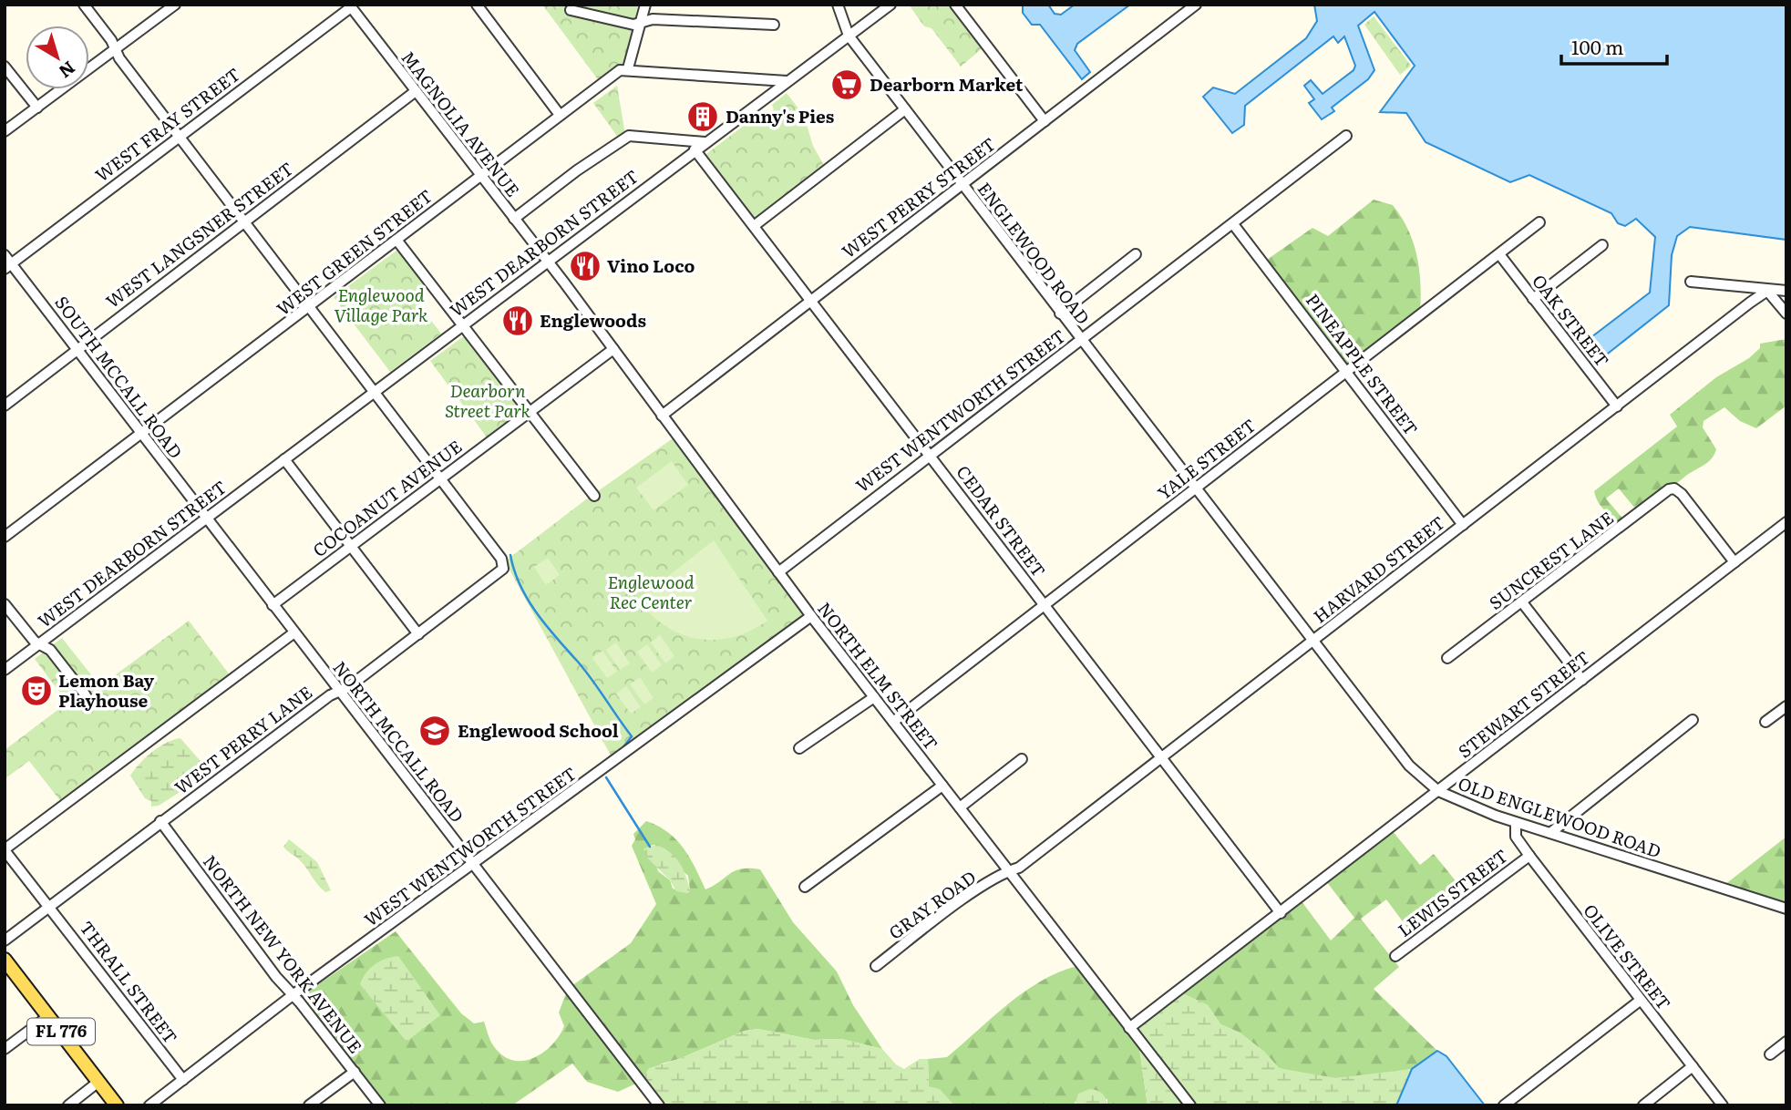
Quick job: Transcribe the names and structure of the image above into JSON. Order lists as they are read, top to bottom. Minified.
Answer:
{"streets":{"main road":["FL 776"],"street":["MAGNOLIA AVENUE","WEST FRAY STREET","WEST PERRY STREET","WEST LANGSNER STREET","WEST DEARBORN STREET","WEST GREEN STREET","ENGLEWOOD ROAD","OAK STREET","PINEAPPLE STREET","SOUTH MCCALL ROAD","WEST WENTWORTH STREET","YALE STREET","COCOANUT AVENUE","CEDAR STREET","SUNCREST LANE","HARVARD STREET","NORTH ELM STREET","STEWART STREET","WEST PERRY LANE","NORTH MCCALL ROAD","OLD ENGLEWOOD ROAD","LEWIS STREET","GRAY ROAD","NORTH NEW YORK AVENUE","OLIVE STREET","THRALL STREET"]},"crossings":[["MAGNOLIA AVENUE","WEST FRAY STREET"],["MAGNOLIA AVENUE","WEST LANGSNER STREET"],["MAGNOLIA AVENUE","WEST DEARBORN STREET"],["MAGNOLIA AVENUE","WEST GREEN STREET"],["MAGNOLIA AVENUE","NORTH ELM STREET"],["WEST FRAY STREET","SOUTH MCCALL ROAD"],["WEST PERRY STREET","ENGLEWOOD ROAD"],["WEST PERRY STREET","CEDAR STREET"],["WEST PERRY STREET","NORTH ELM STREET"],["WEST LANGSNER STREET","SOUTH MCCALL ROAD"],["WEST DEARBORN STREET","ENGLEWOOD ROAD"],["WEST DEARBORN STREET","SOUTH MCCALL ROAD"],["WEST DEARBORN STREET","CEDAR STREET"],["WEST DEARBORN STREET","NORTH ELM STREET"],["WEST DEARBORN STREET","NORTH MCCALL ROAD"],["WEST GREEN STREET","SOUTH MCCALL ROAD"],["ENGLEWOOD ROAD","WEST WENTWORTH STREET"],["ENGLEWOOD ROAD","YALE STREET"],["ENGLEWOOD ROAD","OLD ENGLEWOOD ROAD"],["OAK STREET","YALE STREET"],["OAK STREET","HARVARD STREET"],["PINEAPPLE STREET","WEST WENTWORTH STREET"],["PINEAPPLE STREET","YALE STREET"],["PINEAPPLE STREET","HARVARD STREET"],["SOUTH MCCALL ROAD","NORTH MCCALL ROAD"],["WEST WENTWORTH STREET","CEDAR STREET"],["WEST WENTWORTH STREET","NORTH ELM STREET"],["WEST WENTWORTH STREET","NORTH MCCALL ROAD"],["WEST WENTWORTH STREET","NORTH NEW YORK AVENUE"],["WEST WENTWORTH STREET","THRALL STREET"],["YALE STREET","CEDAR STREET"],["YALE STREET","NORTH ELM STREET"],["YALE STREET","OLD ENGLEWOOD ROAD"],["COCOANUT AVENUE","NORTH ELM STREET"],["COCOANUT AVENUE","WEST PERRY LANE"],["COCOANUT AVENUE","NORTH MCCALL ROAD"],["CEDAR STREET","HARVARD STREET"],["CEDAR STREET","STEWART STREET"],["SUNCREST LANE","STEWART STREET"],["HARVARD STREET","NORTH ELM STREET"],["HARVARD STREET","OLD ENGLEWOOD ROAD"],["HARVARD STREET","GRAY ROAD"],["NORTH ELM STREET","STEWART STREET"],["NORTH ELM STREET","GRAY ROAD"],["STEWART STREET","OLD ENGLEWOOD ROAD"],["WEST PERRY LANE","NORTH MCCALL ROAD"],["WEST PERRY LANE","NORTH NEW YORK AVENUE"],["WEST PERRY LANE","THRALL STREET"],["OLD ENGLEWOOD ROAD","OLIVE STREET"],["LEWIS STREET","OLIVE STREET"]],"parks":["Englewood Village Park","Dearborn Street Park","Englewood Rec Center"],"places":{"supermarket":["Dearborn Market"],"building":["Danny's Pies"],"restaurant":["Vino Loco","Englewoods"],"theatre":["Lemon Bay Playhouse"],"school or university":["Englewood School"]},"scale_bar":"100 m","north":"bottom right"}
